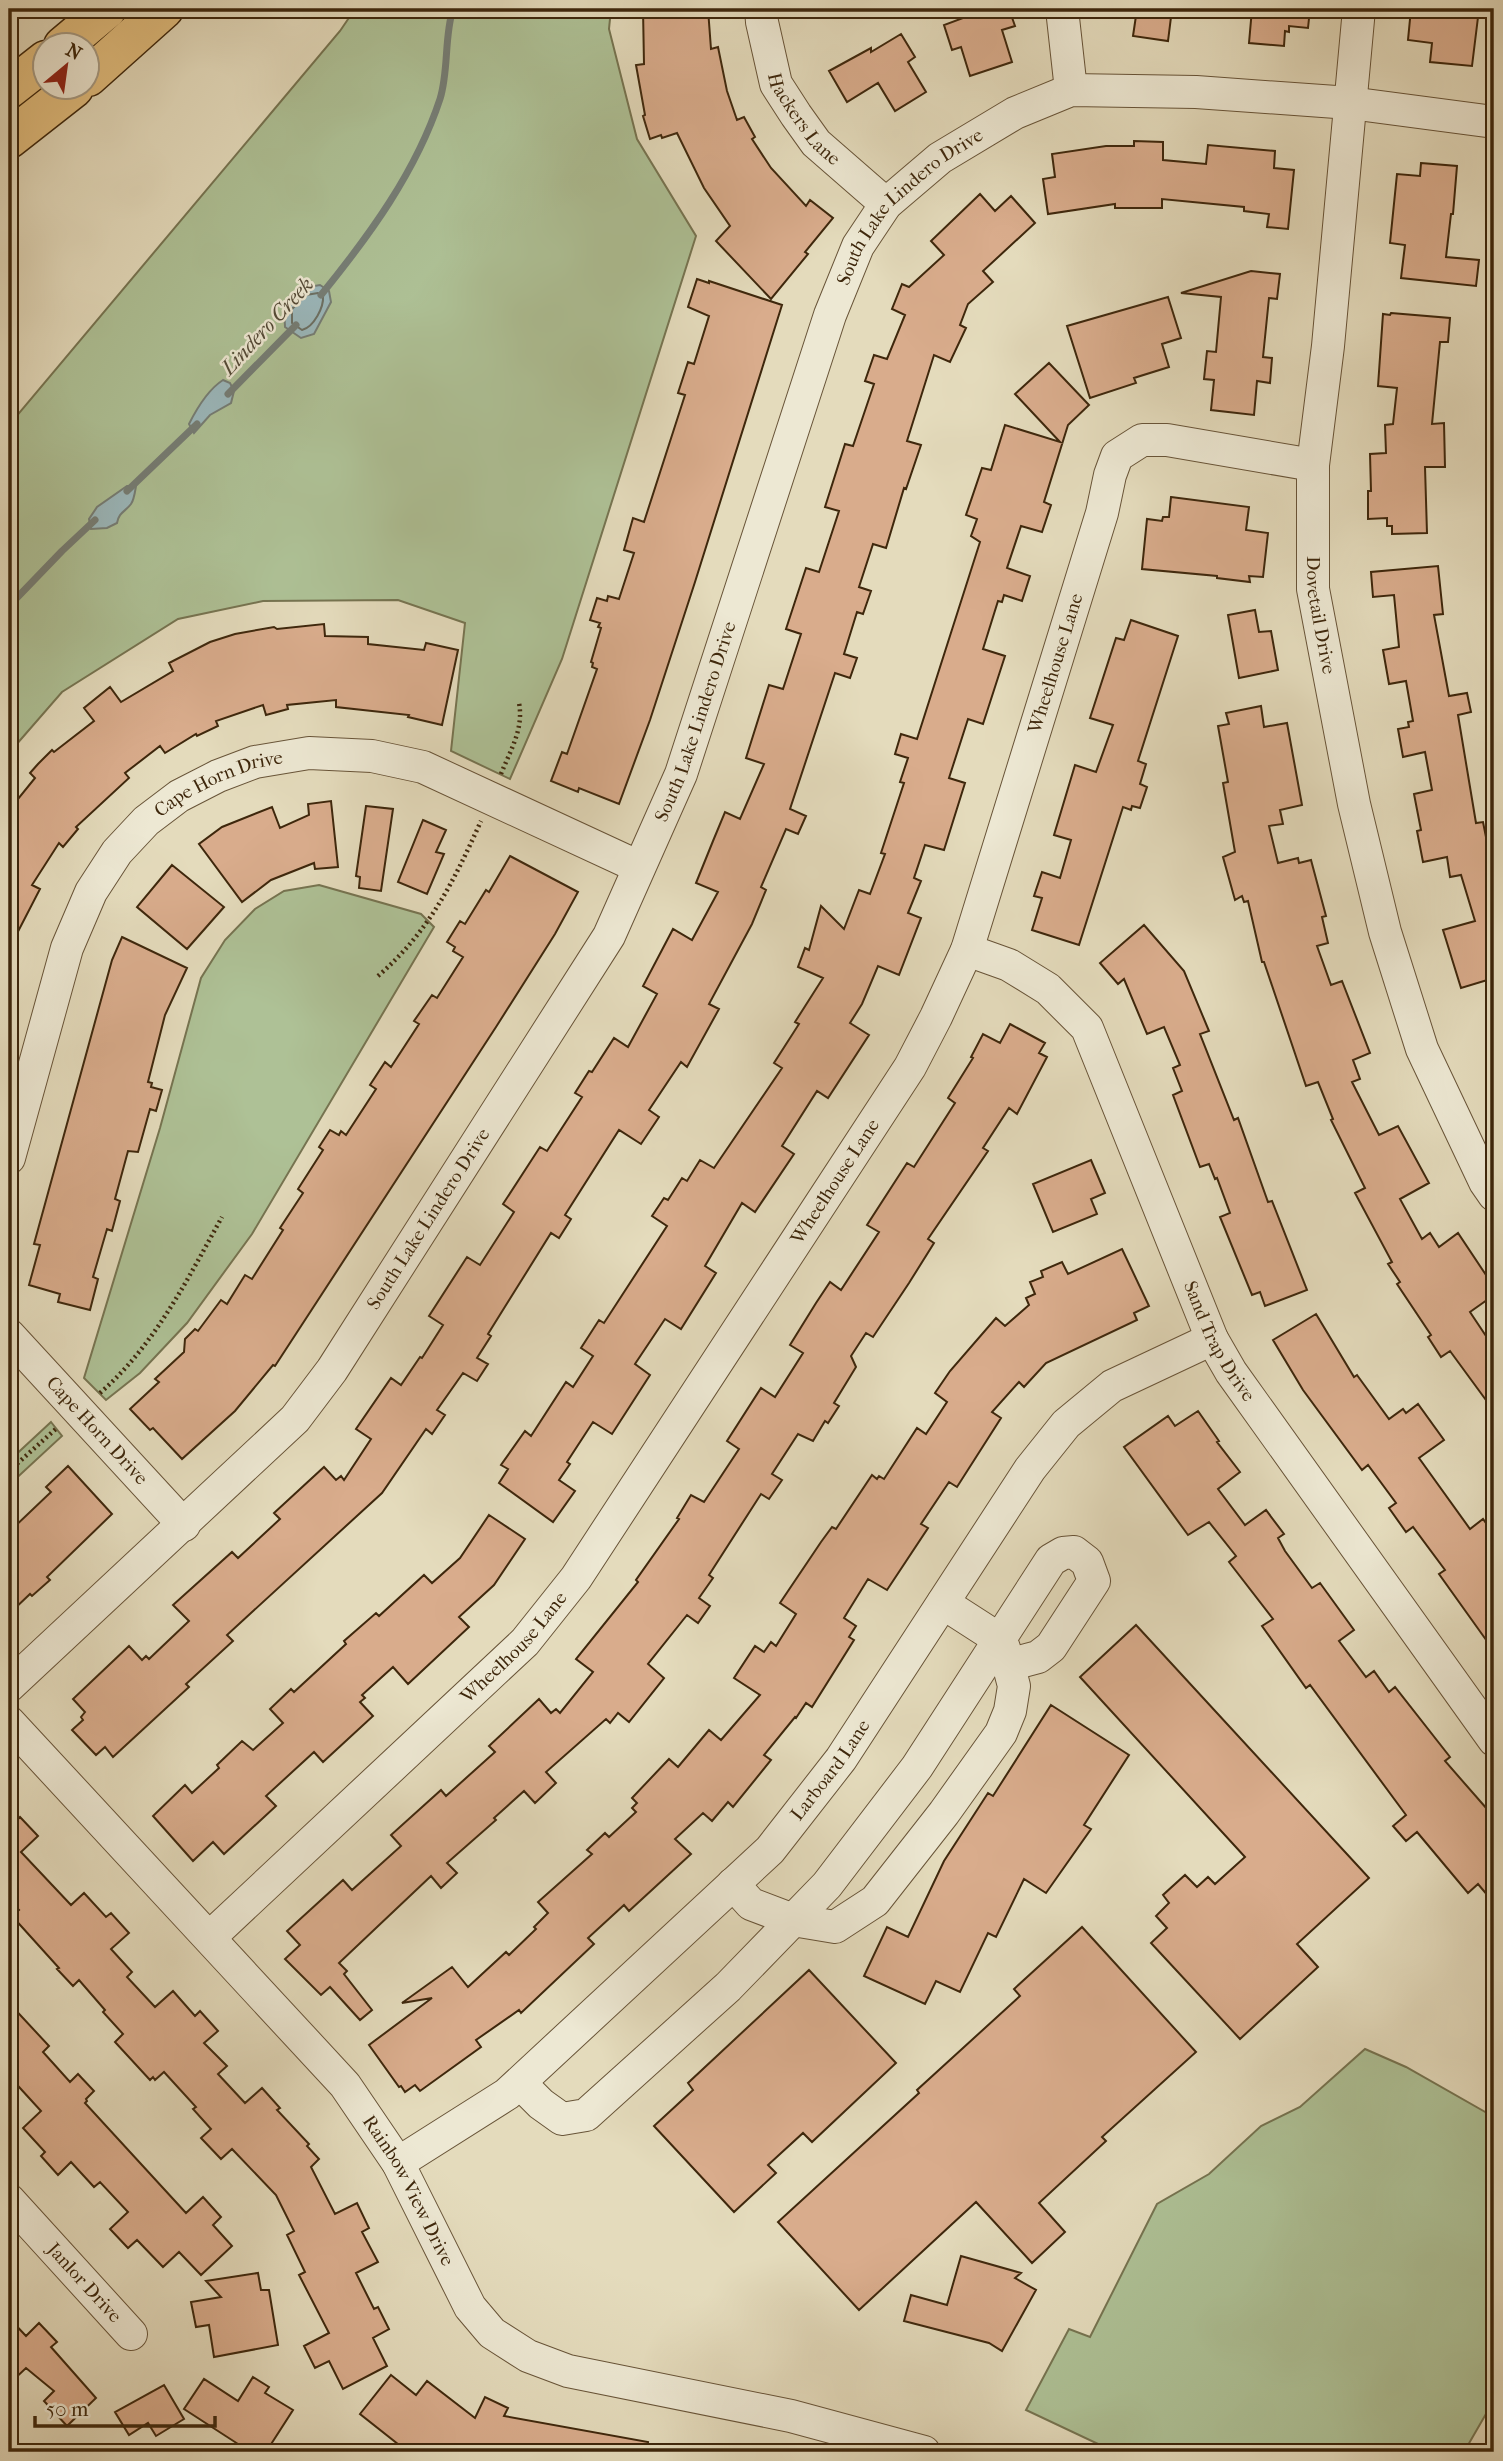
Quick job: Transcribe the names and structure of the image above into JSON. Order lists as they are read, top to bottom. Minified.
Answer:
{"streets":{"street":["Hackers Lane","South Lake Lindero Drive","Dovetail Drive","Wheelhouse Lane","Cape Horn Drive","Sand Trap Drive","Larboard Lane","Rainbow View Drive","Janlor Drive"]},"crossings":[["Hackers Lane","South Lake Lindero Drive"],["South Lake Lindero Drive","Dovetail Drive"],["South Lake Lindero Drive","Cape Horn Drive"],["Dovetail Drive","Wheelhouse Lane"],["Wheelhouse Lane","Sand Trap Drive"],["Wheelhouse Lane","Rainbow View Drive"],["Sand Trap Drive","Larboard Lane"],["Larboard Lane","Rainbow View Drive"]],"water":["Lindero Creek"],"scale_bar":"50 m","north":"top right"}
